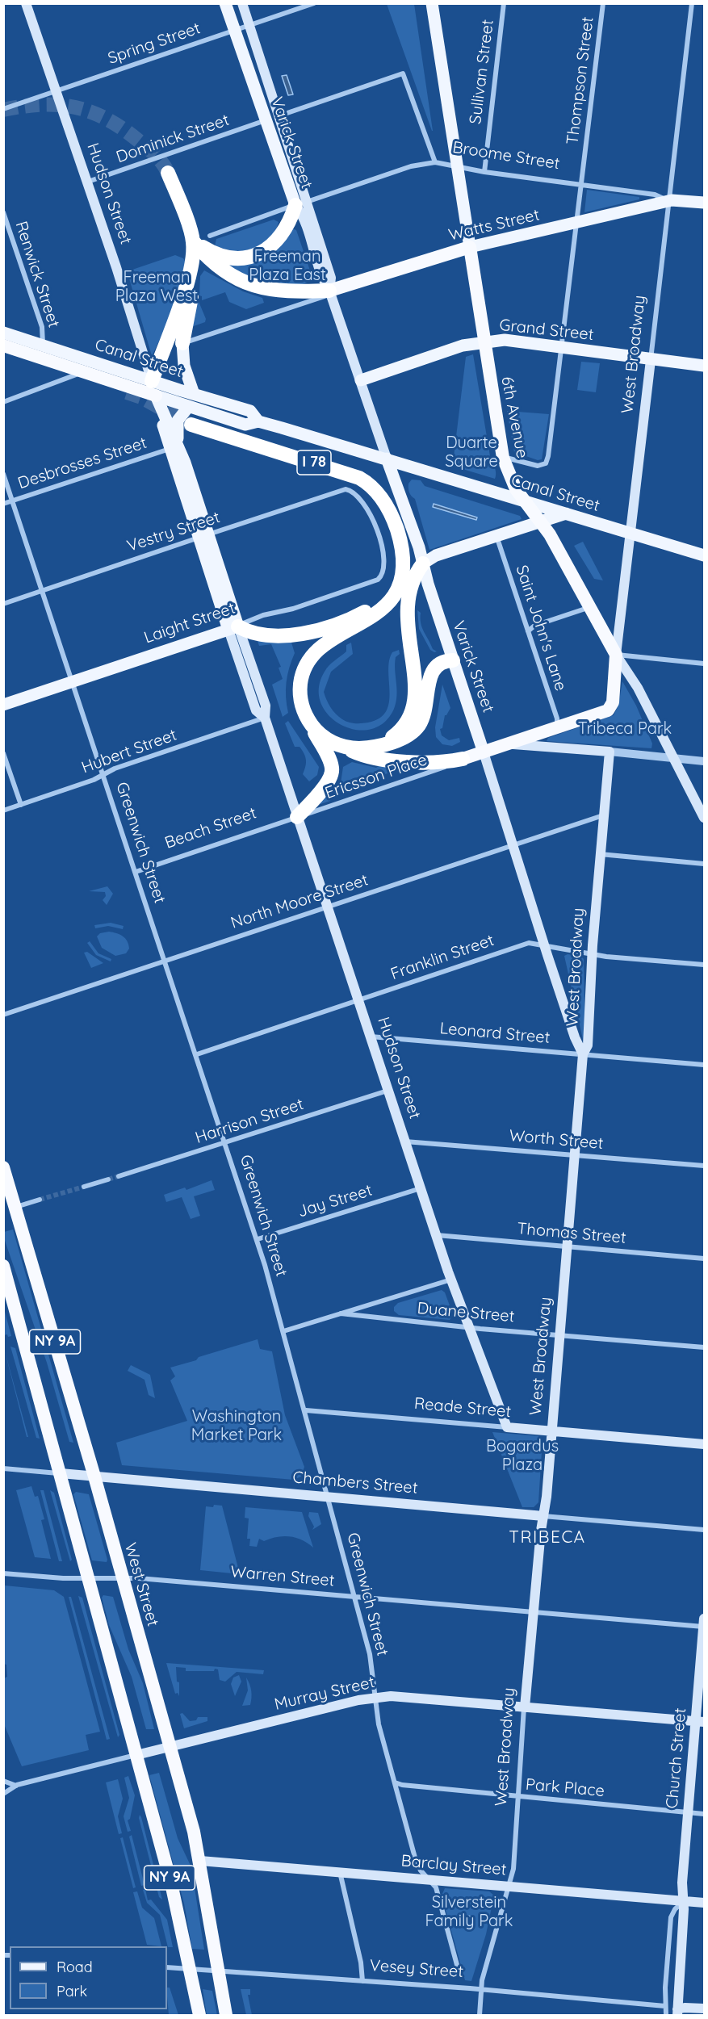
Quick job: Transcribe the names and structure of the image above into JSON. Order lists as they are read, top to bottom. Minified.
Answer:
{"streets":{"highway":["Watts Street","West Broadway","Canal Street","6th Avenue","I 78","NY 9A","West Street"],"main road":["Varick Street","Broome Street","Hudson Street","Grand Street","Laight Street","Reade Street","Chambers Street","Murray Street","Church Street","Barclay Street"],"street":["Spring Street","Sullivan Street","Thompson Street","Dominick Street","Renwick Street","Desbrosses Street","Vestry Street","Saint John's Lane","Hubert Street","Ericsson Place","Beach Street","Greenwich Street","North Moore Street","Franklin Street","Leonard Street","Harrison Street","Worth Street","Jay Street","Thomas Street","Duane Street","Warren Street","Park Place","Vesey Street"]},"crossings":[["Spring Street","Varick Street"],["Spring Street","Hudson Street"],["Sullivan Street","Broome Street"],["Thompson Street","Broome Street"],["Thompson Street","Watts Street"],["Thompson Street","Grand Street"],["Thompson Street","6th Avenue"],["Dominick Street","Varick Street"],["Dominick Street","Hudson Street"],["Varick Street","Broome Street"],["Varick Street","Watts Street"],["Varick Street","Grand Street"],["Varick Street","West Broadway"],["Varick Street","Canal Street"],["Varick Street","North Moore Street"],["Varick Street","Franklin Street"],["Varick Street","Leonard Street"],["Broome Street","Watts Street"],["Broome Street","West Broadway"],["Broome Street","6th Avenue"],["Hudson Street","Canal Street"],["Hudson Street","Desbrosses Street"],["Hudson Street","Vestry Street"],["Hudson Street","Laight Street"],["Hudson Street","Hubert Street"],["Hudson Street","Ericsson Place"],["Hudson Street","Beach Street"],["Hudson Street","North Moore Street"],["Hudson Street","Franklin Street"],["Hudson Street","Leonard Street"],["Hudson Street","Harrison Street"],["Hudson Street","Worth Street"],["Hudson Street","Jay Street"],["Hudson Street","Thomas Street"],["Hudson Street","Duane Street"],["Hudson Street","Reade Street"],["Watts Street","West Broadway"],["Watts Street","6th Avenue"],["Renwick Street","Canal Street"],["Grand Street","West Broadway"],["Grand Street","6th Avenue"],["West Broadway","Canal Street"],["West Broadway","6th Avenue"],["West Broadway","Saint John's Lane"],["West Broadway","North Moore Street"],["West Broadway","Franklin Street"],["West Broadway","Leonard Street"],["West Broadway","Worth Street"],["West Broadway","Thomas Street"],["West Broadway","Duane Street"],["West Broadway","Reade Street"],["West Broadway","Chambers Street"],["West Broadway","Warren Street"],["West Broadway","Murray Street"],["West Broadway","Park Place"],["West Broadway","Barclay Street"],["West Broadway","Vesey Street"],["Canal Street","6th Avenue"],["Desbrosses Street","Greenwich Street"],["Vestry Street","Laight Street"],["Vestry Street","Greenwich Street"],["Laight Street","Greenwich Street"],["Hubert Street","Greenwich Street"],["Ericsson Place","Beach Street"],["Beach Street","Greenwich Street"],["Greenwich Street","North Moore Street"],["Greenwich Street","Franklin Street"],["Greenwich Street","Harrison Street"],["Greenwich Street","Jay Street"],["Greenwich Street","Duane Street"],["Greenwich Street","Reade Street"],["Greenwich Street","Chambers Street"],["Greenwich Street","Warren Street"],["Greenwich Street","Murray Street"],["Greenwich Street","Park Place"],["Greenwich Street","Barclay Street"],["NY 9A","Chambers Street"],["NY 9A","Warren Street"],["NY 9A","Murray Street"],["NY 9A","Vesey Street"],["Chambers Street","West Street"],["Warren Street","West Street"],["Warren Street","Church Street"],["West Street","Murray Street"],["West Street","Barclay Street"],["West Street","Vesey Street"],["Murray Street","Church Street"],["Church Street","Park Place"],["Church Street","Barclay Street"]],"districts":["TRIBECA"],"parks":["Freeman Plaza East","Freeman Plaza West","Duarte Square","Tribeca Park","Washington Market Park","Bogardus Plaza","Silverstein Family Park"],"legend":["Road","Park"]}
